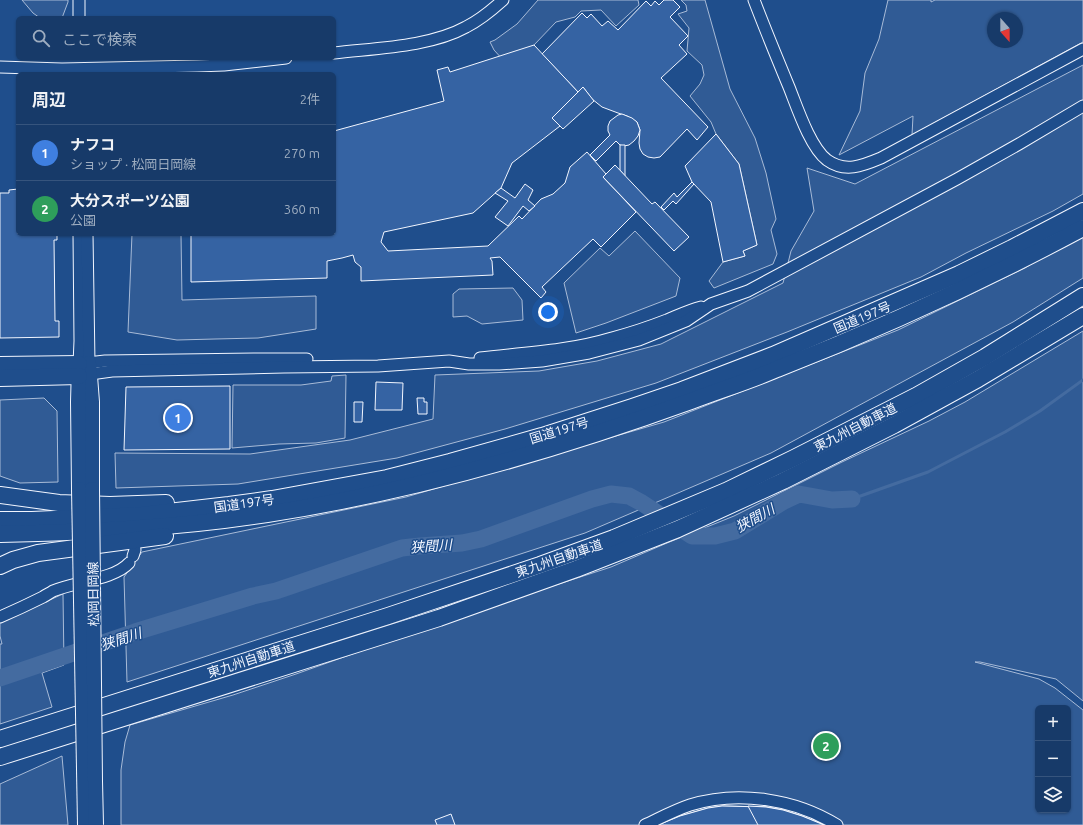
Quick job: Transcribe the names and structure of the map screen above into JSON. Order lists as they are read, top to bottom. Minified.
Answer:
{"streets":{"highway":["国道197号","東九州自動車道"],"main road":["松岡日岡線"]},"water":["狭間川"],"north":"bottom","page":{"search":"ここで検索","heading":["周辺","2件"],"list":[{"mark":"1","name":"ナフコ","note":"ショップ · 松岡日岡線","value":"270 m"},{"mark":"2","name":"大分スポーツ公園","note":"公園","value":"360 m"}],"pins":["1","2"],"map_buttons":["+","−"]}}
